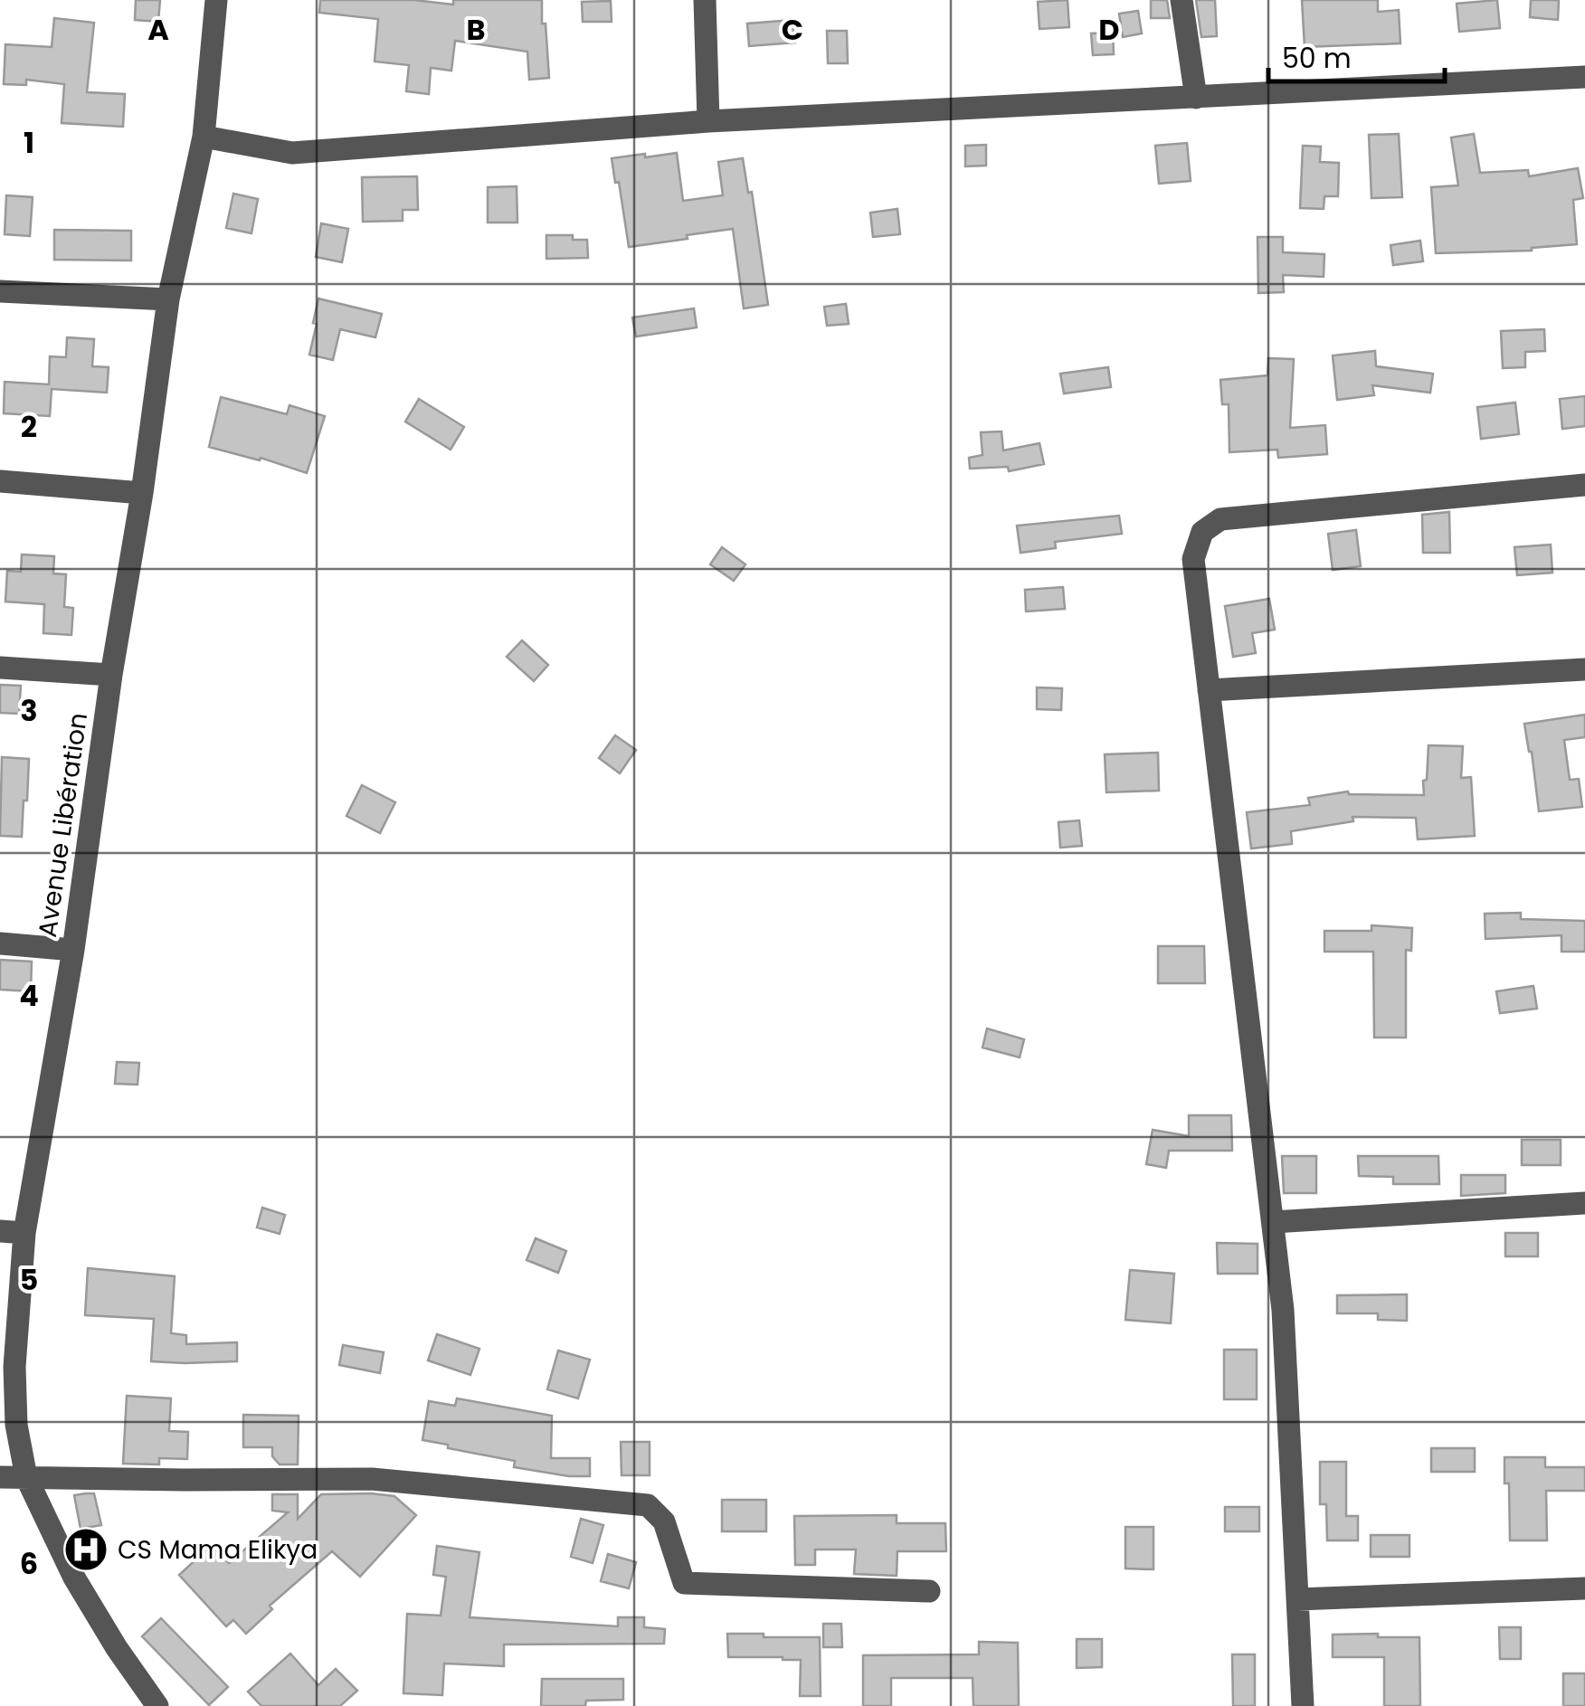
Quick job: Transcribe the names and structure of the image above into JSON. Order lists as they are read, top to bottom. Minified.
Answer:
{"streets":{"street":["Avenue Libération"]},"places":{"hospital":["CS Mama Elikya"]},"scale_bar":"50 m","grid":{"columns":["A","B","C","D"],"rows":["1","2","3","4","5","6"]}}
